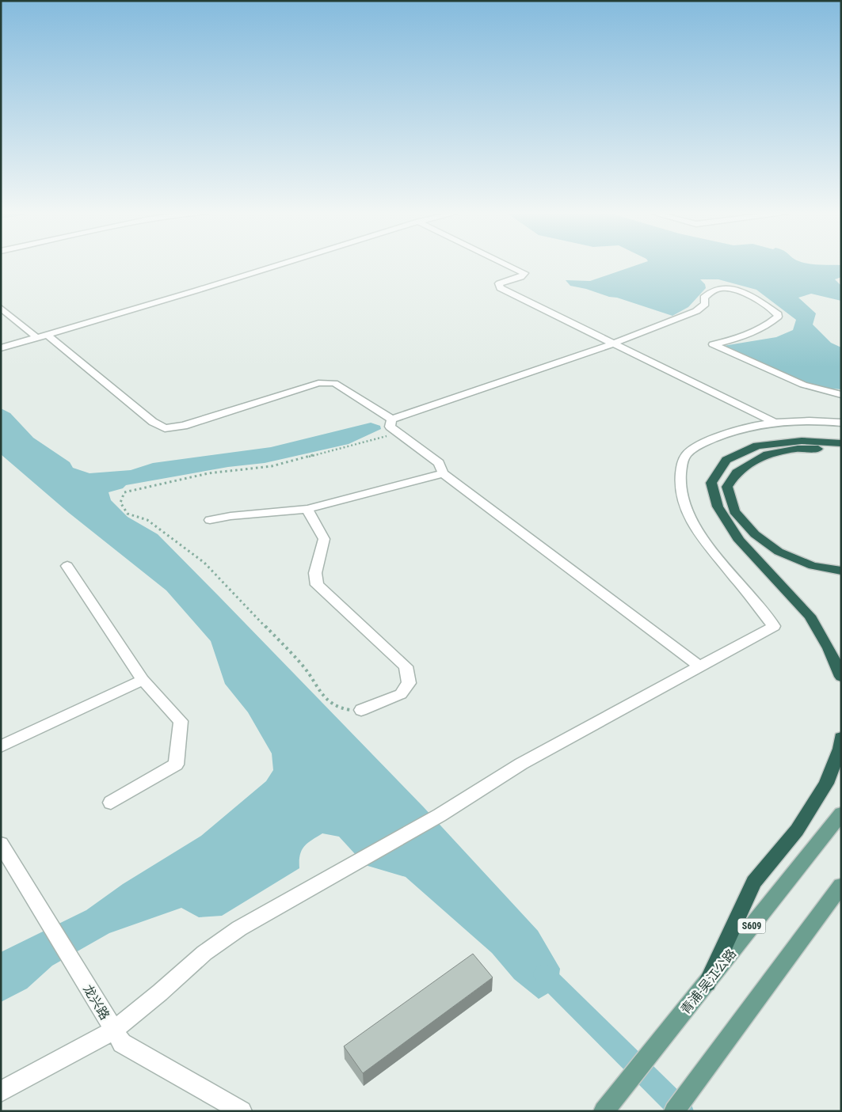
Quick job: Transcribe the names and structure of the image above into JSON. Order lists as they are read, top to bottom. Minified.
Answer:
{"streets":{"main road":["S609","青浦-吴江公路"],"street":["龙兴路"]}}
